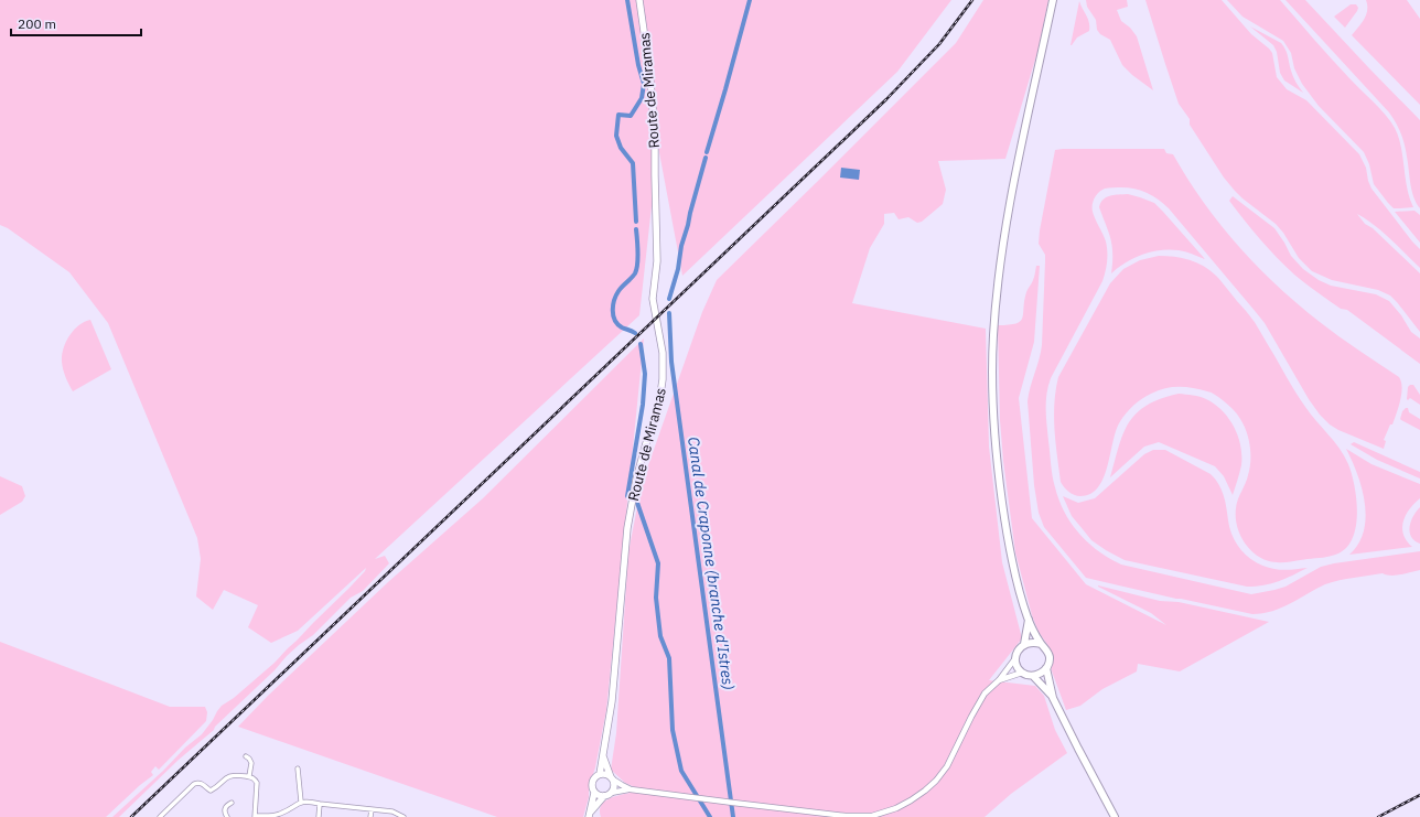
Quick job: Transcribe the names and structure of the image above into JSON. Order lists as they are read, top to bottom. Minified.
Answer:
{"streets":{"main road":["Route de Miramas"]},"water":["Canal de Craponne (branche d'Istres)"],"scale_bar":"200 m"}
